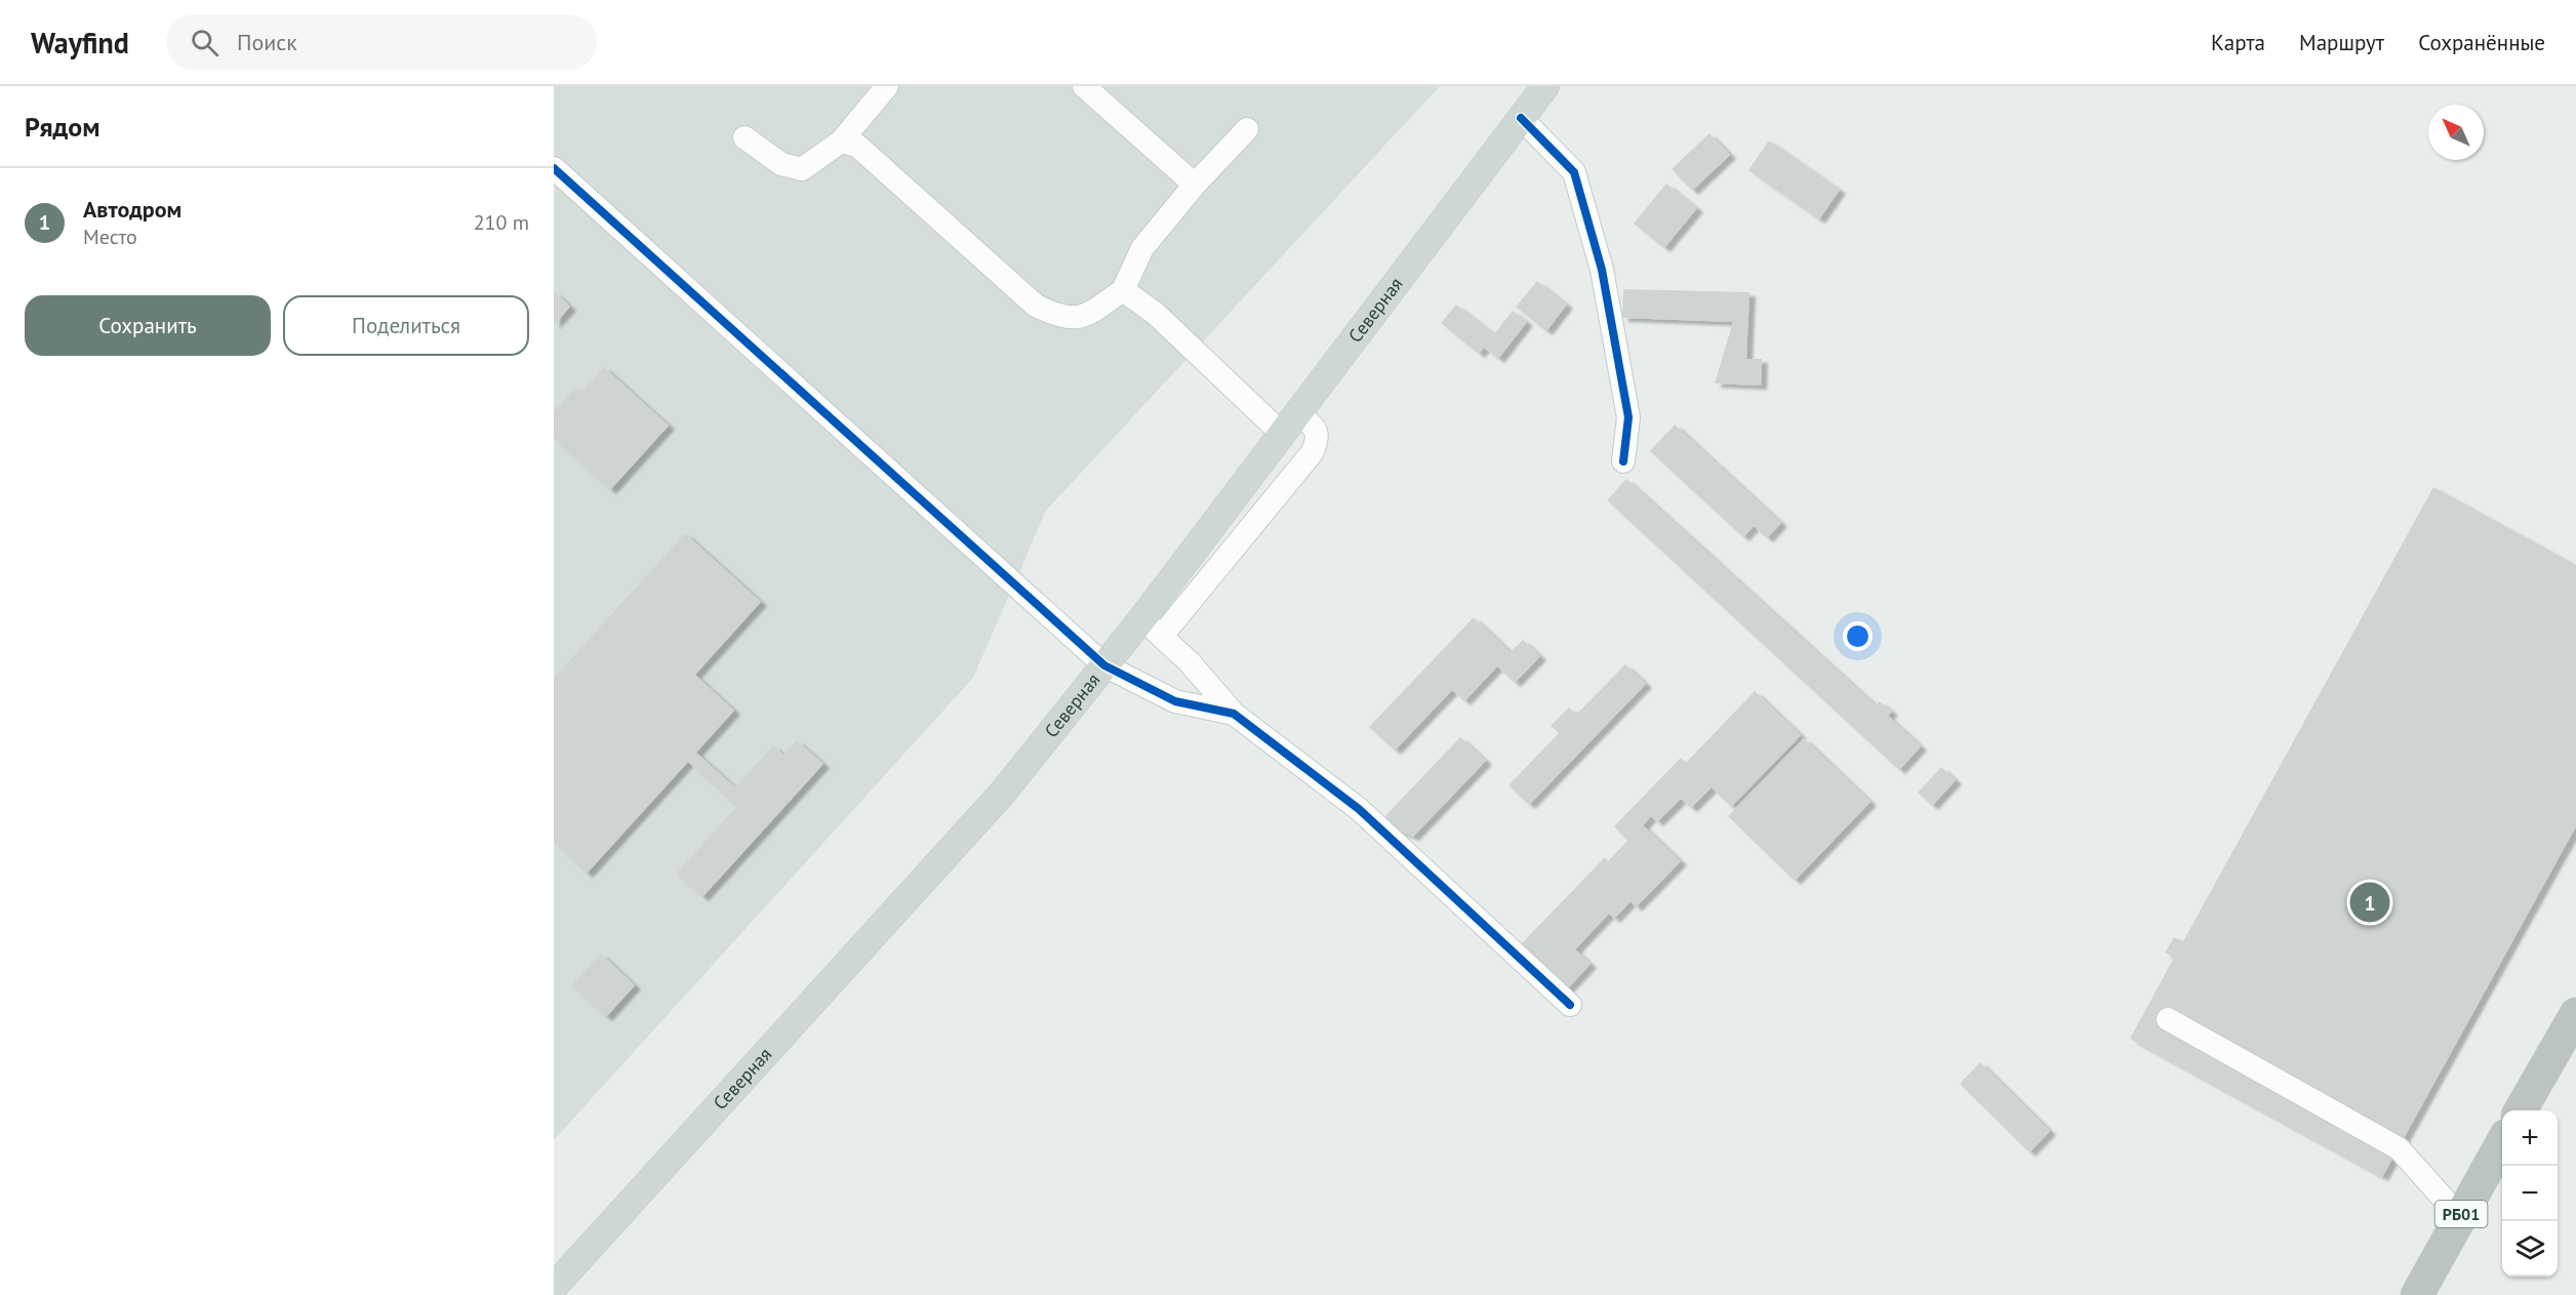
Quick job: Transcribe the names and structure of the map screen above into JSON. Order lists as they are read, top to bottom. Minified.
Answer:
{"streets":{"highway":["РБ01"],"main road":["Северная"]},"north":"top left","page":{"header":"Wayfind","search":"Поиск","nav":["Карта","Маршрут","Сохранённые"],"heading":"Рядом","list":[{"mark":"1","name":"Автодром","note":"Место","value":"210 m"}],"buttons":["Сохранить","Поделиться"],"pins":"1","map_buttons":["+","−"]}}
